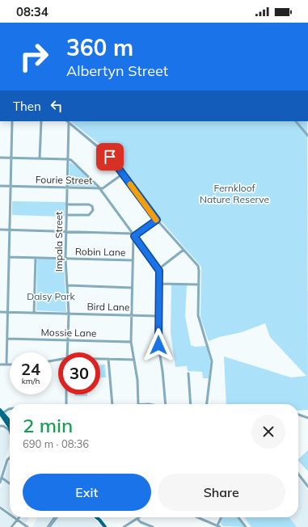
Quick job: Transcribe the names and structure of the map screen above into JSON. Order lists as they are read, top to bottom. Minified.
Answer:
{"streets":{"street":["Fourie Street","Impala Street","Robin Lane","Bird Lane","Mossie Lane"]},"crossings":[["Fourie Street","Impala Street"],["Impala Street","Robin Lane"],["Impala Street","Bird Lane"],["Impala Street","Mossie Lane"]],"parks":["Fernkloof Nature Reserve","Daisy Park"],"page":{"status":"08:34","turn":["360 m","Albertyn Street"],"then":"Then","speed":"24 km/h","limit":"30","heading":["2 min","690 m · 08:36"],"buttons":["Exit","Share"]}}
